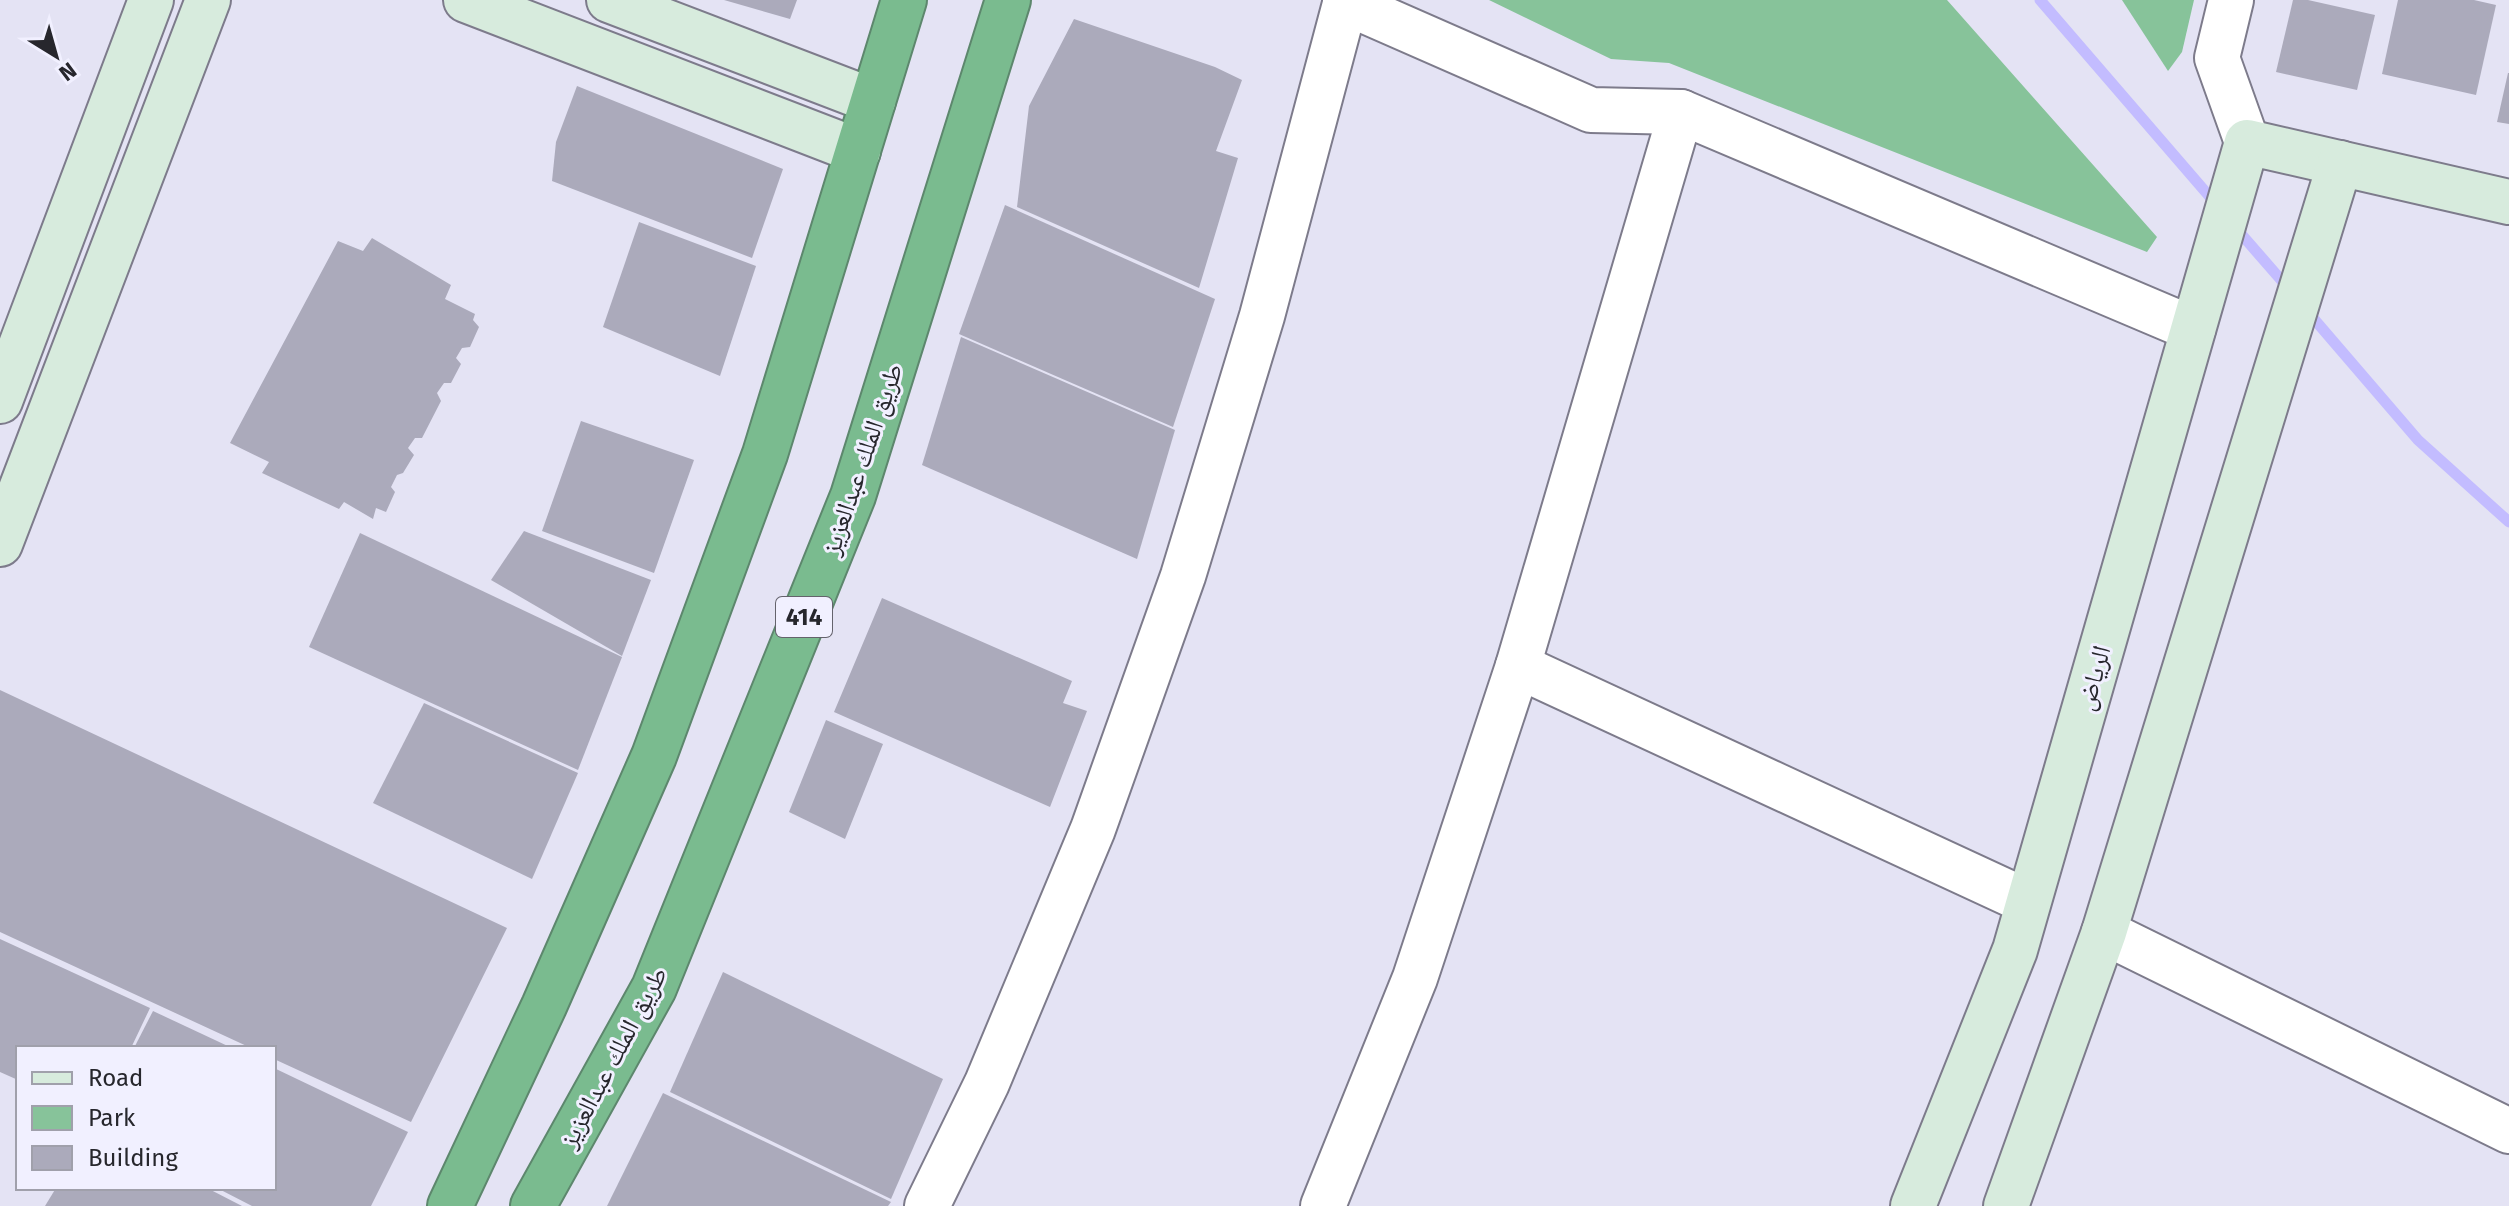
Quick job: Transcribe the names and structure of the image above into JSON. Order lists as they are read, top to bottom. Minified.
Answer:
{"streets":{"highway":["طريق الملك عبدالعزيز","414"],"street":["الرياض"]},"legend":["Road","Park","Building"],"north":"bottom right"}
